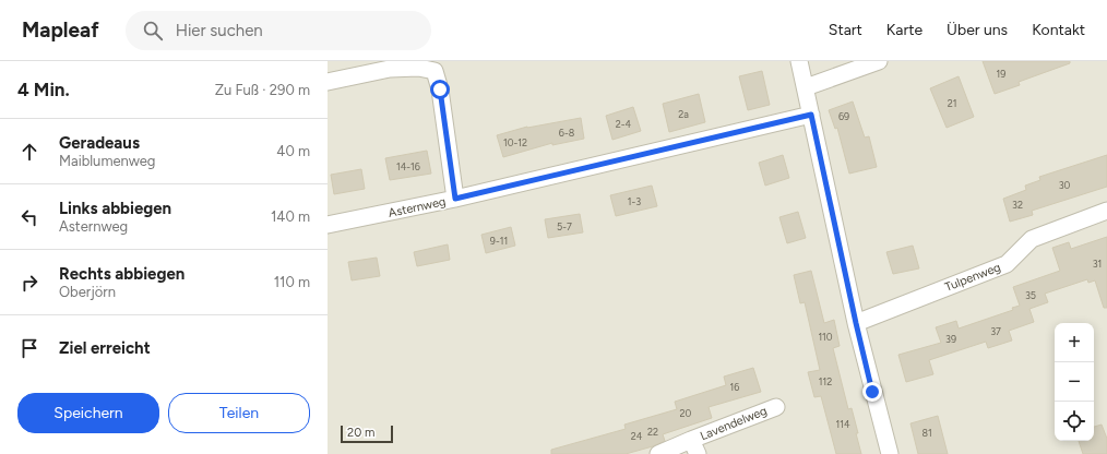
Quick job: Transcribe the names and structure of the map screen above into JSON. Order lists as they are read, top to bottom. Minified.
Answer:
{"streets":{"street":["Asternweg","Tulpenweg","Lavendelweg"]},"house_numbers":["19","21","2a","69","2-4","6-8","10-12","14-16","30","1-3","32","5-7","9-11","31","35","37","110","39","112","16","20","114","22","81","24"],"scale_bar":"20 m","page":{"header":"Mapleaf","search":"Hier suchen","nav":["Start","Karte","Über uns","Kontakt"],"heading":["4 Min.","Zu Fuß · 290 m"],"list":[["Geradeaus","Maiblumenweg","40 m"],["Links abbiegen","Asternweg","140 m"],["Rechts abbiegen","Oberjörn","110 m"],"Ziel erreicht"],"map_buttons":["+","−"],"buttons":["Speichern","Teilen"],"scale":"20 m"}}
